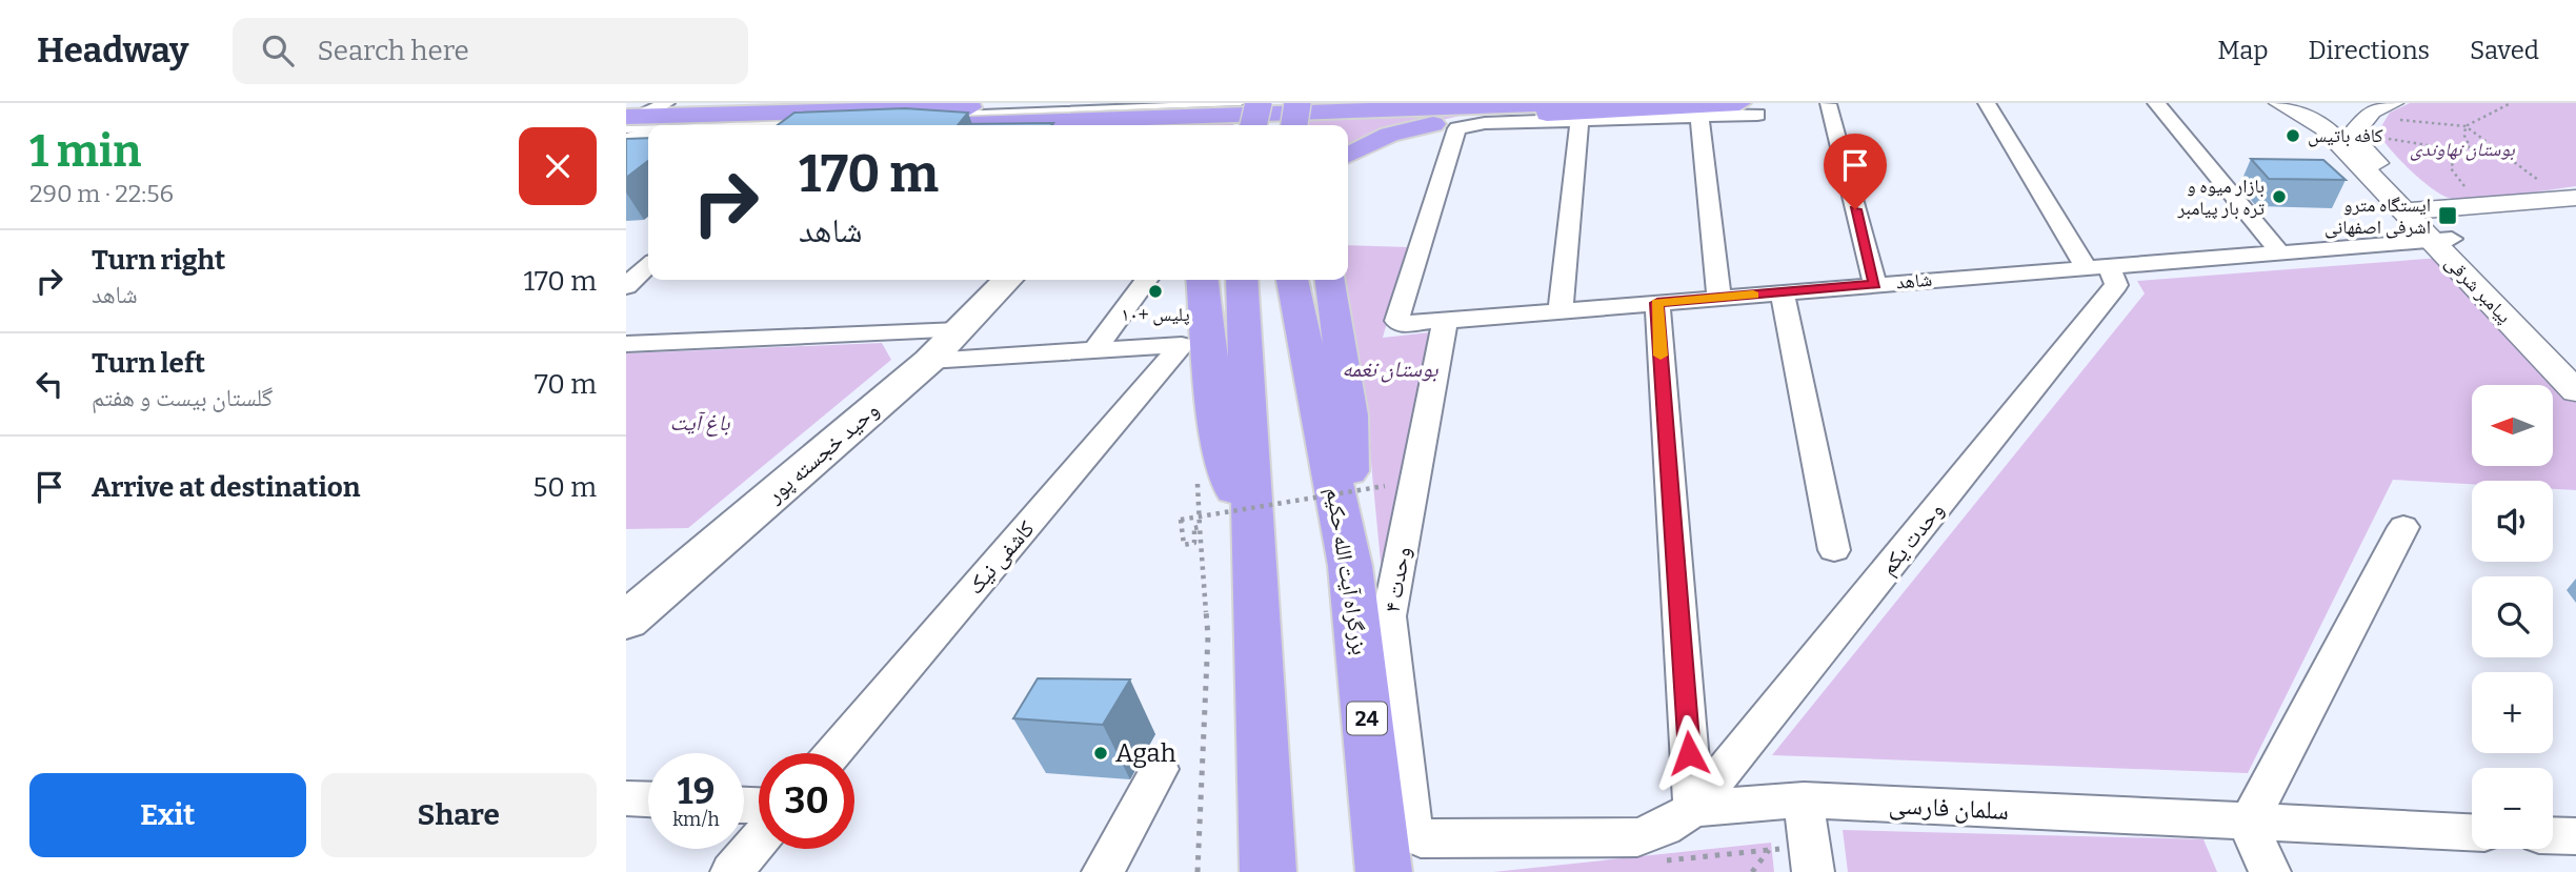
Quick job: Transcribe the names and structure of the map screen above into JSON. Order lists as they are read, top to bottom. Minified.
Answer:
{"streets":{"highway":["بزرگراه آیت الله حکیم","24"],"main road":["وحید خجسته پور"],"street":["شاهد","پیامبر شرقی","وحدت یکم","کاشفی نیک","وحدت ۴","سلمان فارسی"]},"crossings":[["شاهد","پیامبر شرقی"],["شاهد","وحدت یکم"],["شاهد","وحدت ۴"],["وحدت یکم","سلمان فارسی"],["وحدت ۴","سلمان فارسی"]],"parks":["بوستان نهاوندی","بوستان نغمه","باغ آیت"],"places":{"other":["کافه باتیس","بازار میوه و تره بار پیامبر","پلیس +۱۰","Agah"],"transit":["ایستگاه مترو اشرفی اصفهانی"]},"north":"left","page":{"header":"Headway","search":"Search here","nav":["Map","Directions","Saved"],"heading":["1 min","290 m · 22:56"],"turn":["170 m","شاهد"],"list":[{"name":"Turn right","note":"شاهد","value":"170 m"},{"name":"Turn left","note":"گلستان بیست و هفتم","value":"70 m"},{"name":"Arrive at destination","value":"50 m"}],"map_buttons":["+","−"],"speed":"19 km/h","limit":"30","buttons":["Exit","Share"]}}
